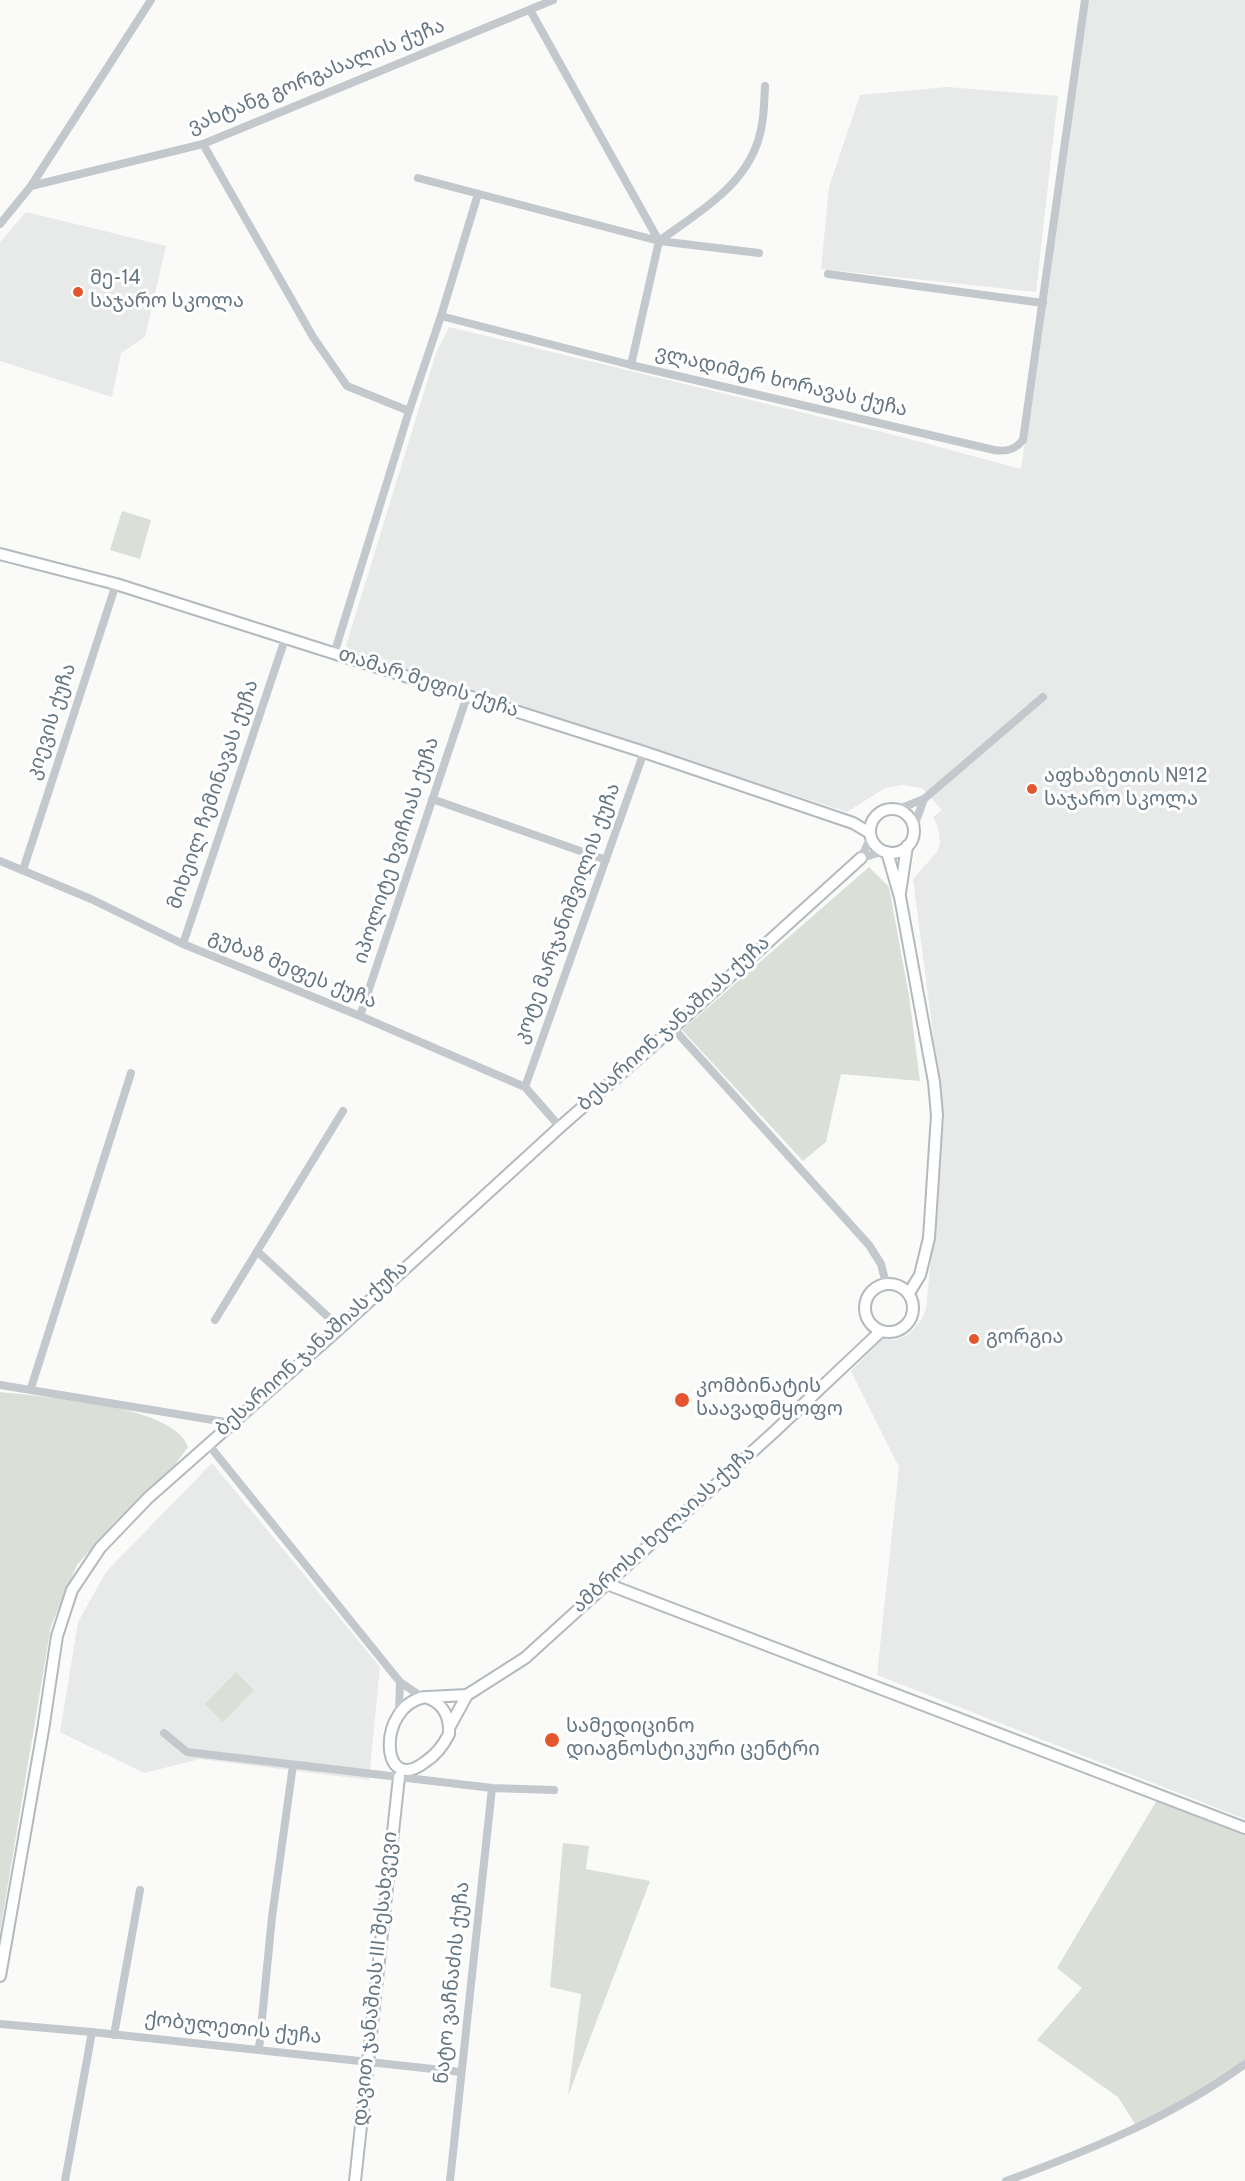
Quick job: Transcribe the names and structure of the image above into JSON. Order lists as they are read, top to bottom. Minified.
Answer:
{"streets":{"street":["ვახტანგ გორგასალის ქუჩა","ვლადიმერ ხორავას ქუჩა","თამარ მეფის ქუჩა","კიევის ქუჩა","მიხეილ ჩემინავას ქუჩა","იპოლიტე ხვიჩიას ქუჩა","კოტე მარჯანიშვილის ქუჩა","გუბაზ მეფეს ქუჩა","ბესარიონ ჯანაშიას ქუჩა","ამბროსი ხელაიას ქუჩა","დავით ჯანაშიას III შესახვევი","ნატო ვაჩნაძის ქუჩა","ქობულეთის ქუჩა"]},"crossings":[["თამარ მეფის ქუჩა","კიევის ქუჩა"],["თამარ მეფის ქუჩა","მიხეილ ჩემინავას ქუჩა"],["თამარ მეფის ქუჩა","იპოლიტე ხვიჩიას ქუჩა"],["თამარ მეფის ქუჩა","კოტე მარჯანიშვილის ქუჩა"],["კიევის ქუჩა","გუბაზ მეფეს ქუჩა"],["მიხეილ ჩემინავას ქუჩა","გუბაზ მეფეს ქუჩა"],["იპოლიტე ხვიჩიას ქუჩა","გუბაზ მეფეს ქუჩა"],["კოტე მარჯანიშვილის ქუჩა","გუბაზ მეფეს ქუჩა"],["გუბაზ მეფეს ქუჩა","ბესარიონ ჯანაშიას ქუჩა"],["დავით ჯანაშიას III შესახვევი","ქობულეთის ქუჩა"],["ნატო ვაჩნაძის ქუჩა","ქობულეთის ქუჩა"]],"places":["მე-14 საჯარო სკოლა","აფხაზეთის №12 საჯარო სკოლა","გორგია","კომბინატის საავადმყოფო","სამედიცინო დიაგნოსტიკური ცენტრი"]}
